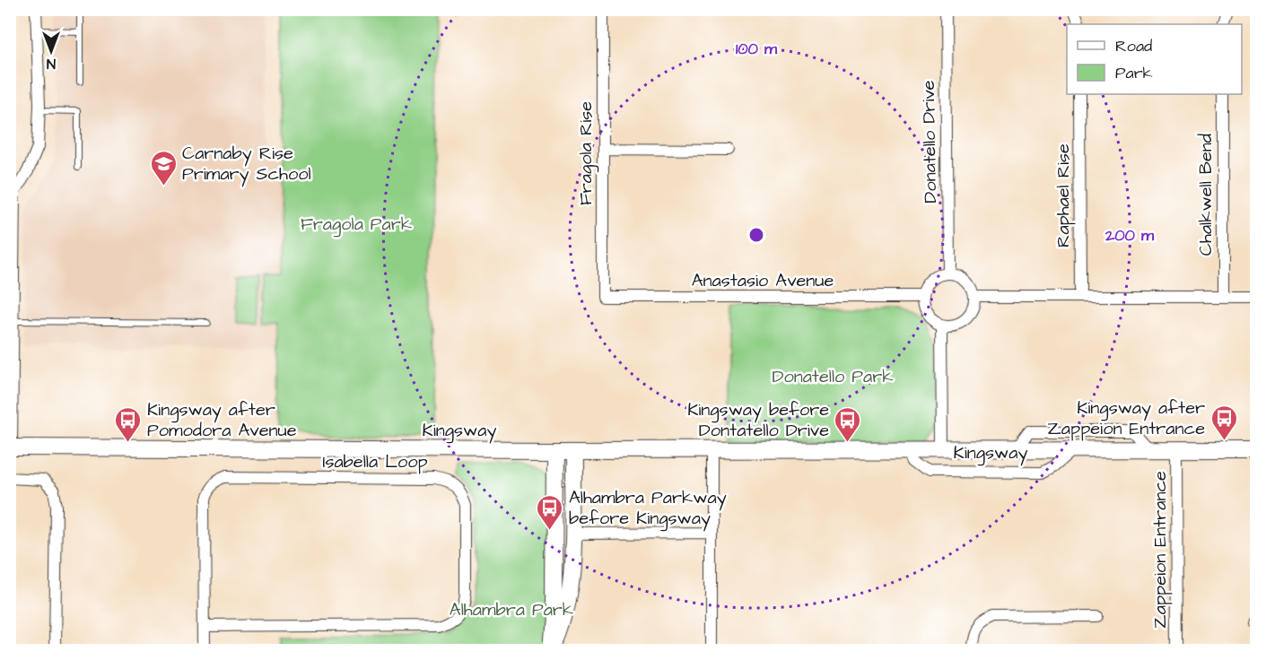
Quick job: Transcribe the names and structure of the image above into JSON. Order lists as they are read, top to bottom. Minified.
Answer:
{"streets":{"street":["Donatello Drive","Fragola Rise","Chalkwell Bend","Raphael Rise","Anastasio Avenue","Kingsway","Isabella Loop","Zappeion Entrance"]},"crossings":[["Donatello Drive","Anastasio Avenue"],["Fragola Rise","Anastasio Avenue"],["Kingsway","Zappeion Entrance"]],"parks":["Fragola Park","Donatello Park","Alhambra Park"],"places":{"school or university":["Carnaby Rise Primary School"],"bus stop":["Kingsway after Zappeion Entrance","Kingsway after Pomodora Avenue","Kingsway before Dontatello Drive","Alhambra Parkway before Kingsway"]},"legend":["Road","Park"],"north":"bottom","rings":["100 m","200 m"]}
